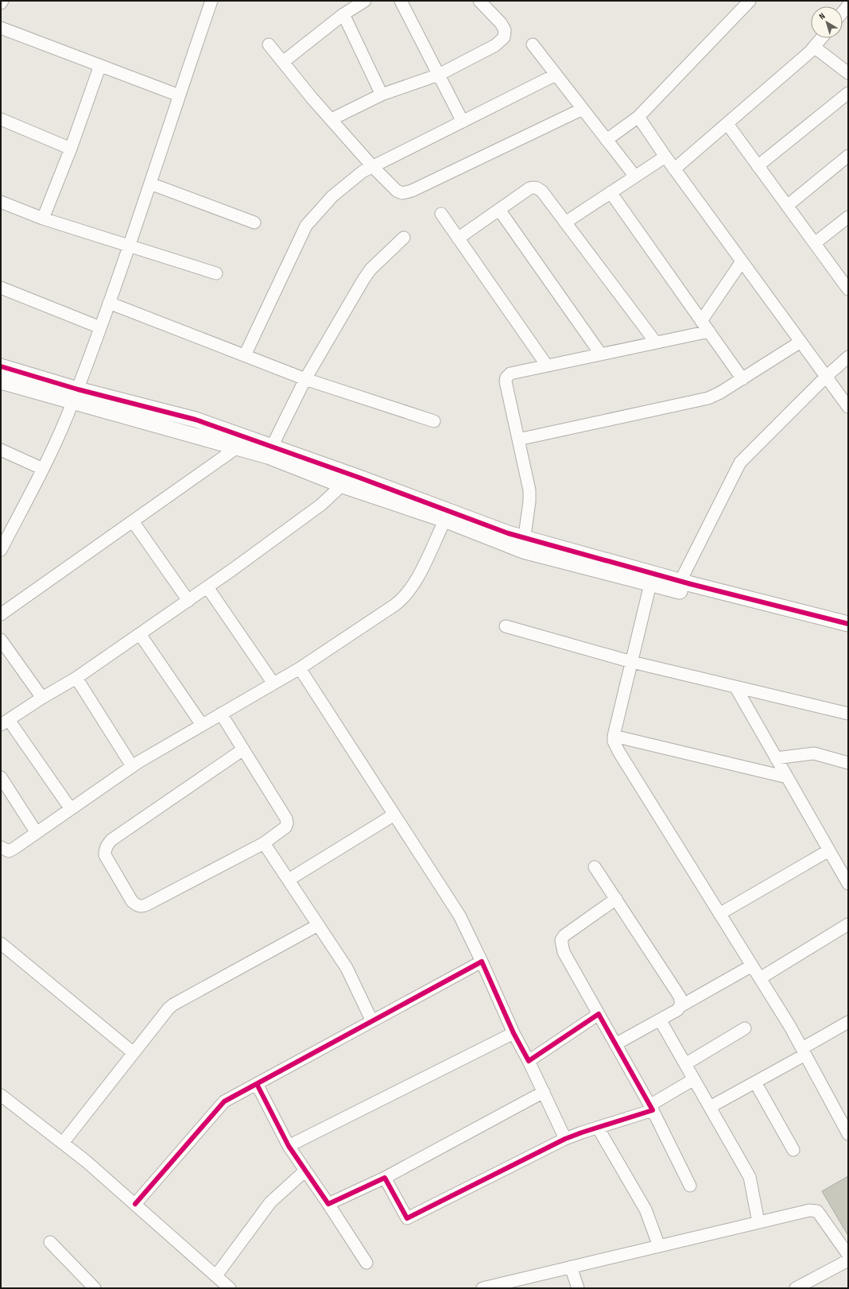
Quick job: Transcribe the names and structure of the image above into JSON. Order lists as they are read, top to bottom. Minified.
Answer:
{"north":"top left"}
